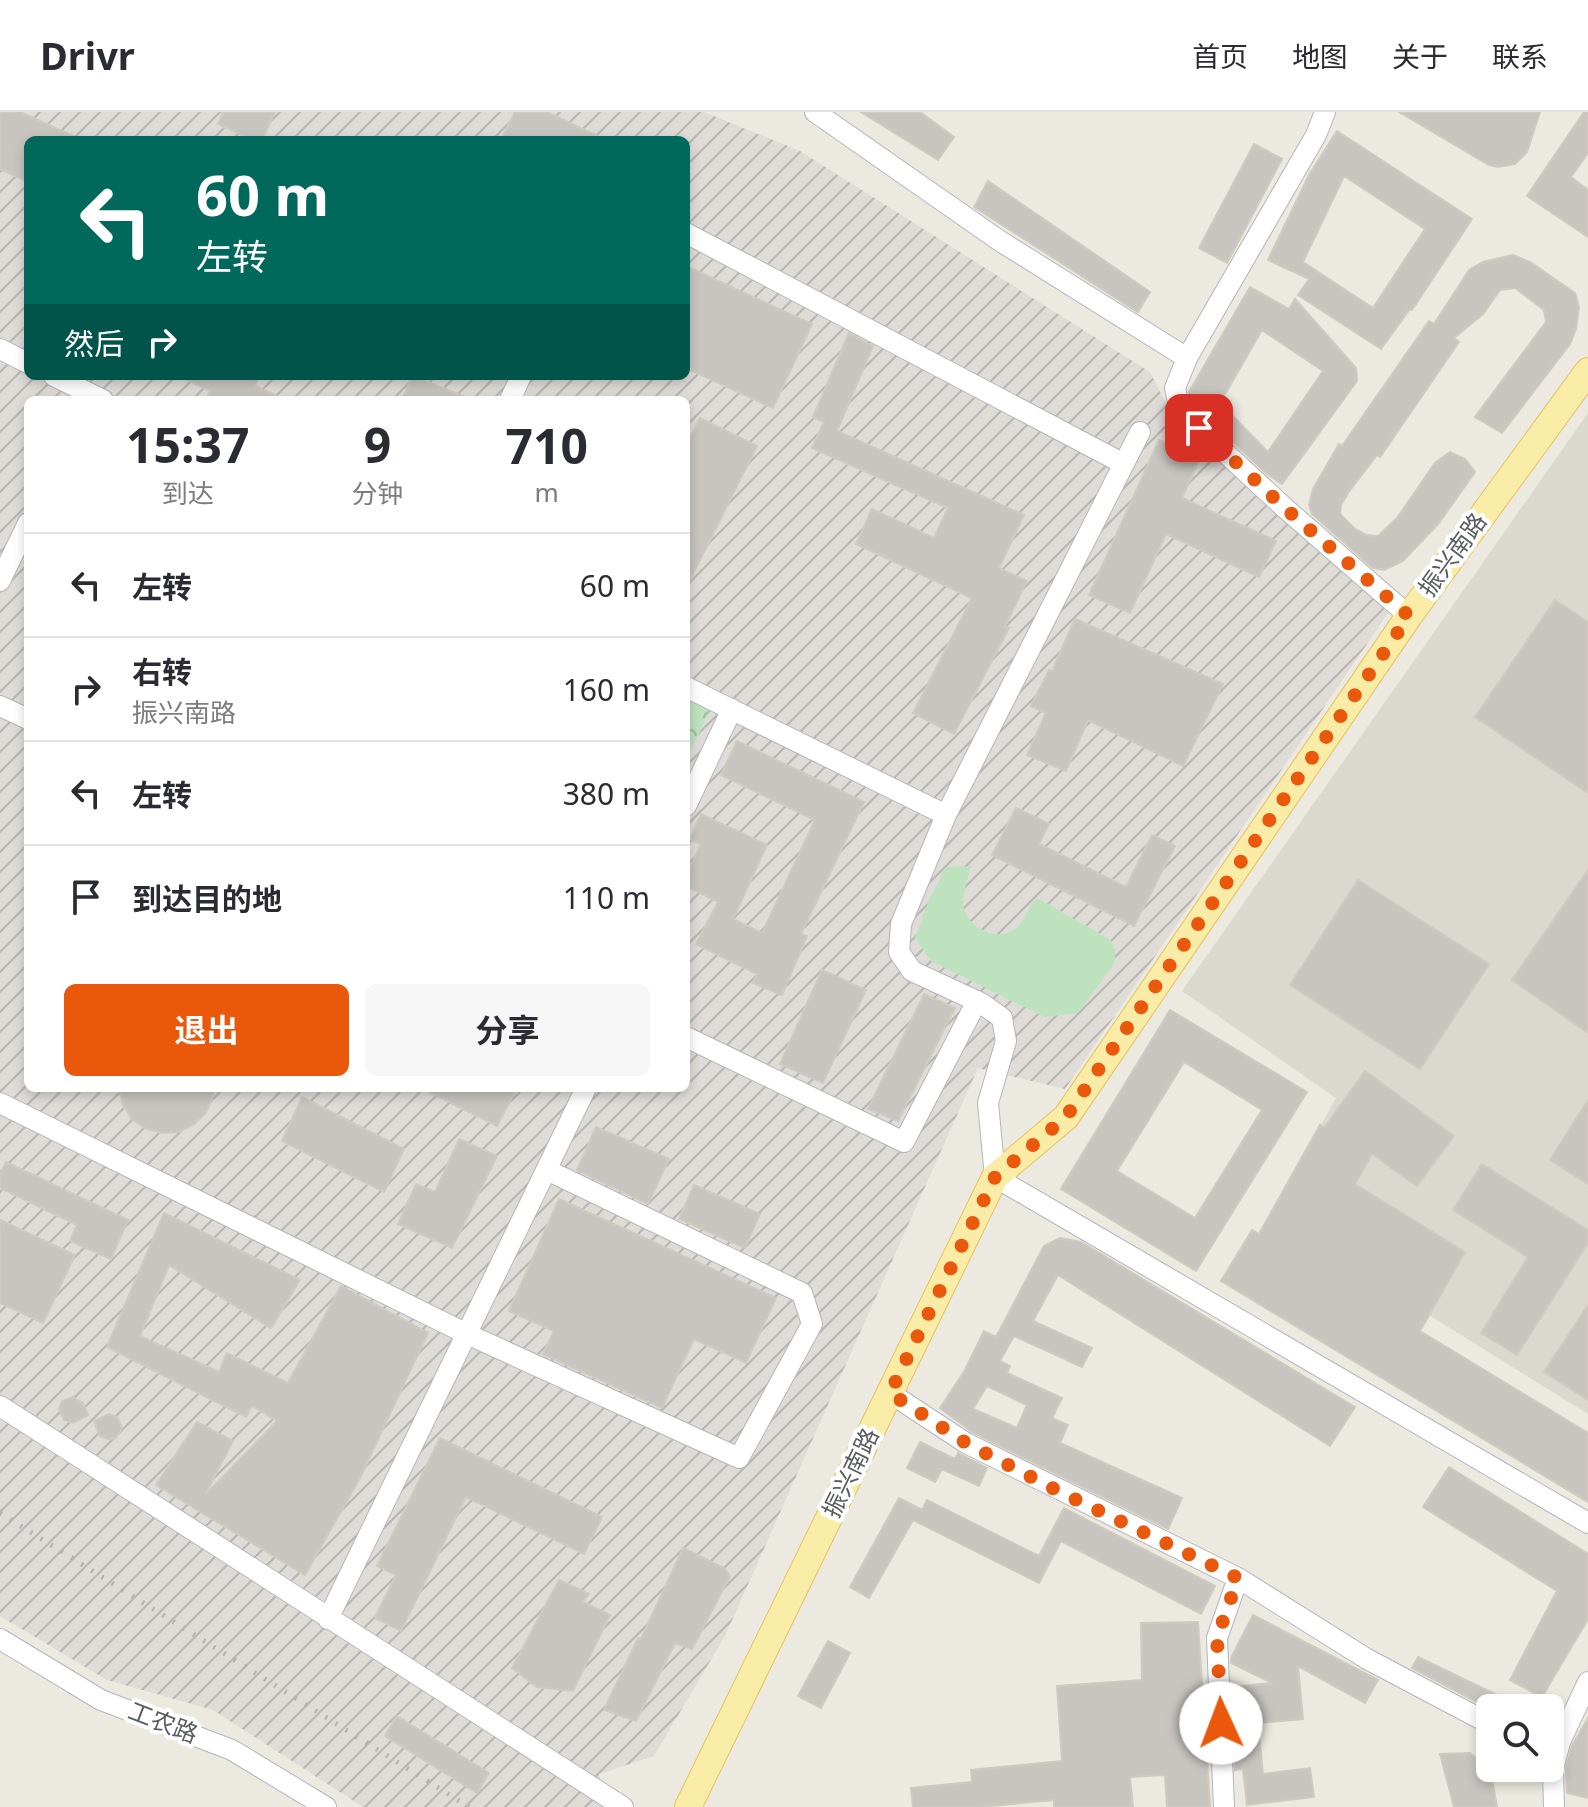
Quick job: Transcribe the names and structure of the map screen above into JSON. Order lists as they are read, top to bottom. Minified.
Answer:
{"streets":{"main road":["振兴南路"],"street":["工农路"]},"page":{"header":"Drivr","nav":["首页","地图","关于","联系"],"turn":["60 m","左转"],"then":"然后","eta":["15:37","到达","9","分钟","710","m"],"list":[{"name":"左转","value":"60 m"},{"name":"右转","note":"振兴南路","value":"160 m"},{"name":"左转","value":"380 m"},{"name":"到达目的地","value":"110 m"}],"buttons":["退出","分享"]}}
